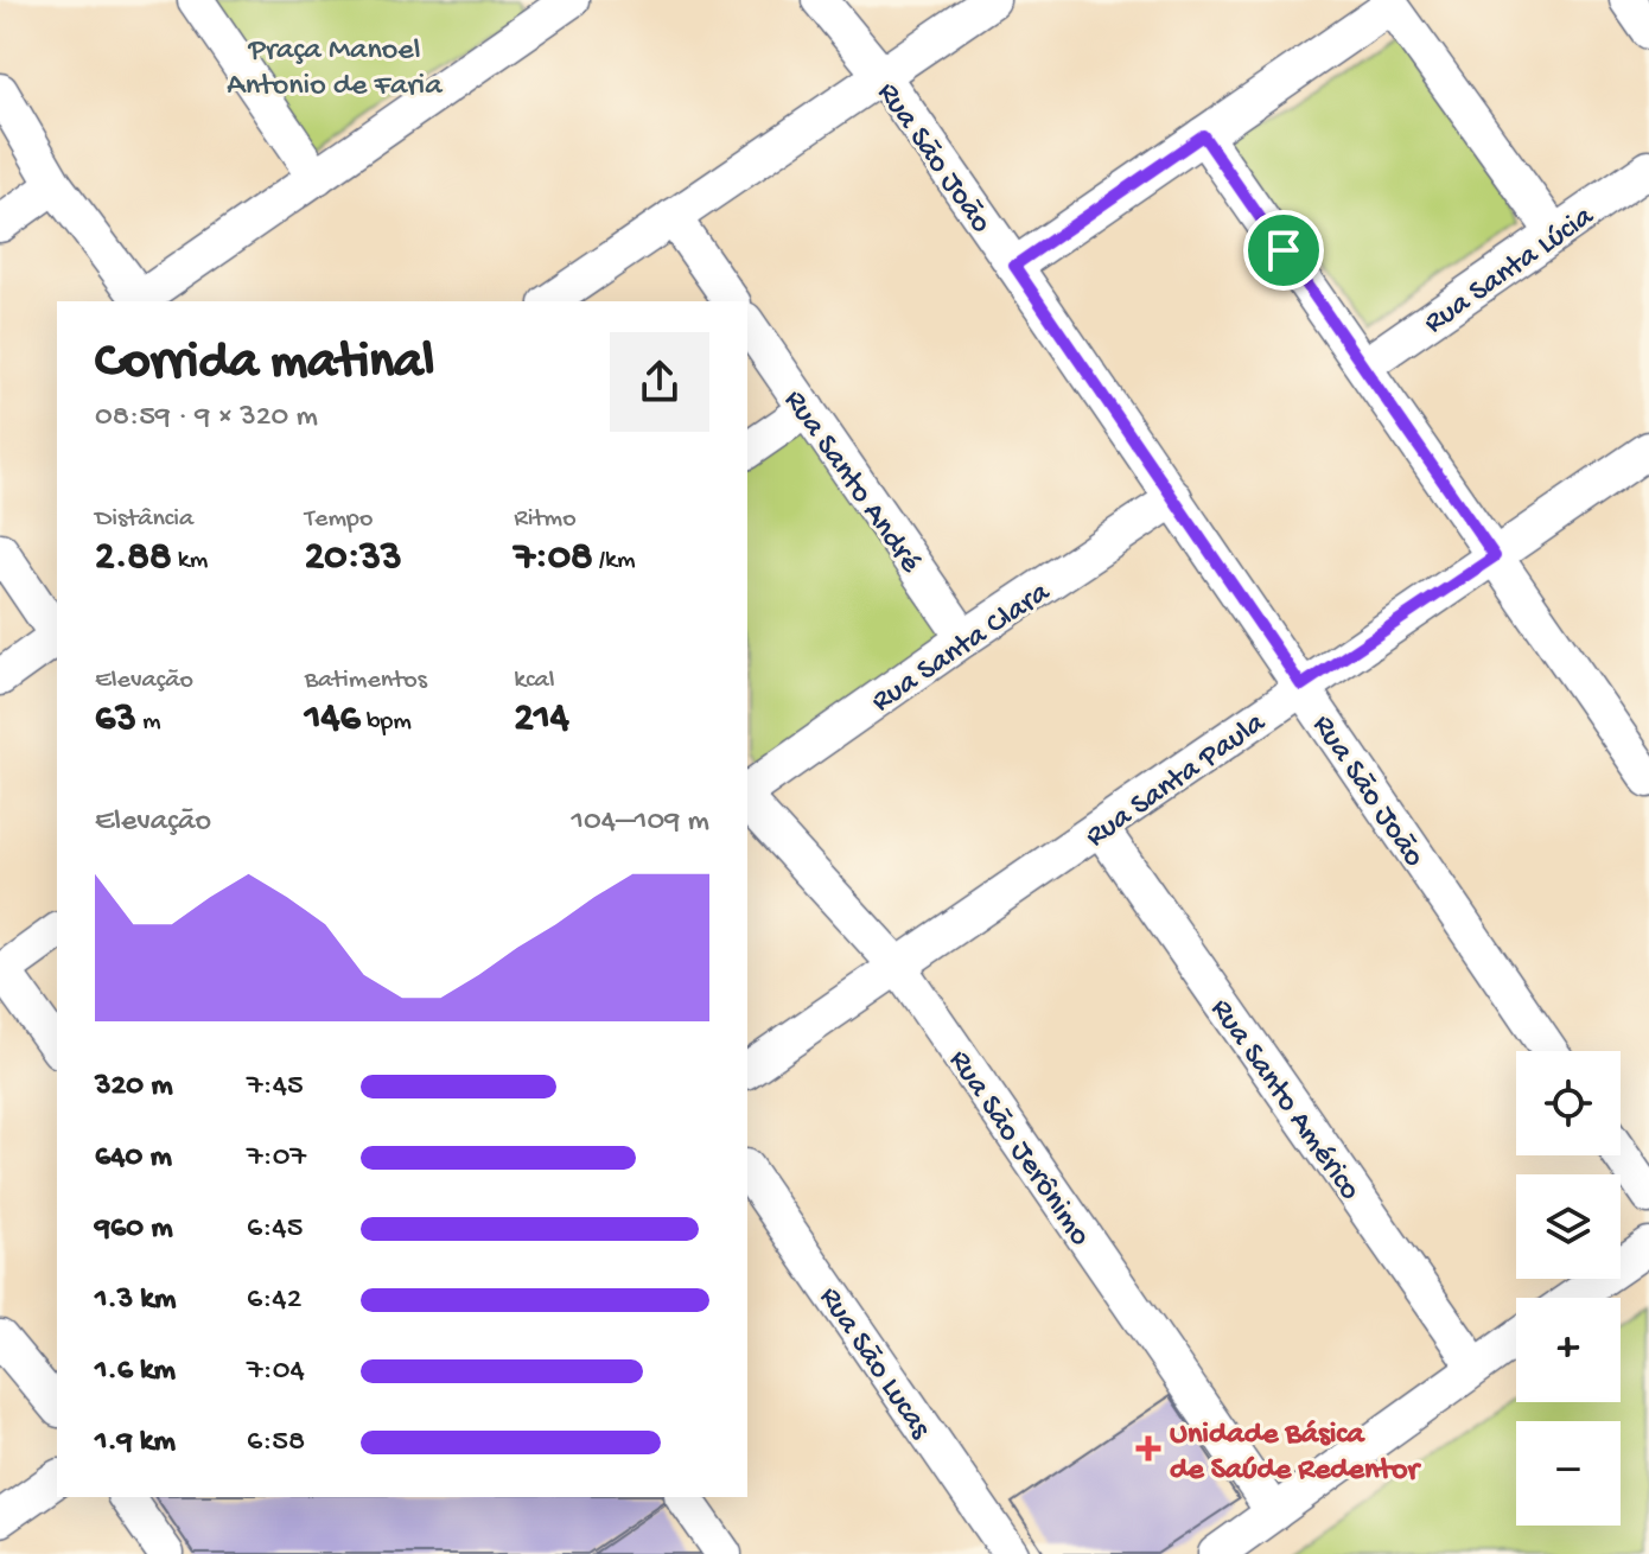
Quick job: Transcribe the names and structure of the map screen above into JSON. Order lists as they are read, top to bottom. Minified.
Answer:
{"streets":{"street":["Rua São João","Rua Santa Lúcia","Rua Santo André","Rua Santa Clara","Rua Santa Paula","Rua Santo Américo","Rua São Jerônimo","Rua São Lucas"]},"crossings":[["Rua São João","Rua Santa Clara"],["Rua São João","Rua Santa Paula"],["Rua Santo André","Rua Santa Clara"],["Rua Santa Paula","Rua Santo Américo"],["Rua Santa Paula","Rua São Jerônimo"]],"parks":["Praça Manoel Antonio de Faria"],"places":{"health":["Unidade Básica de Saúde Redentor"]},"page":{"heading":["Corrida matinal","08:59 · 9 × 320 m"],"stats":[["Distância","2.88 km"],["Tempo","20:33"],["Ritmo","7:08 /km"],["Elevação","63 m"],["Batimentos","146 bpm"],["kcal","214"]],"chart":["Elevação","104–109 m"],"map_buttons":["+","−"],"list":[{"name":"320 m","note":"7:45"},{"name":"640 m","note":"7:07"},{"name":"960 m","note":"6:45"},{"name":"1.3 km","note":"6:42"},{"name":"1.6 km","note":"7:04"},{"name":"1.9 km","note":"6:58"}]}}
